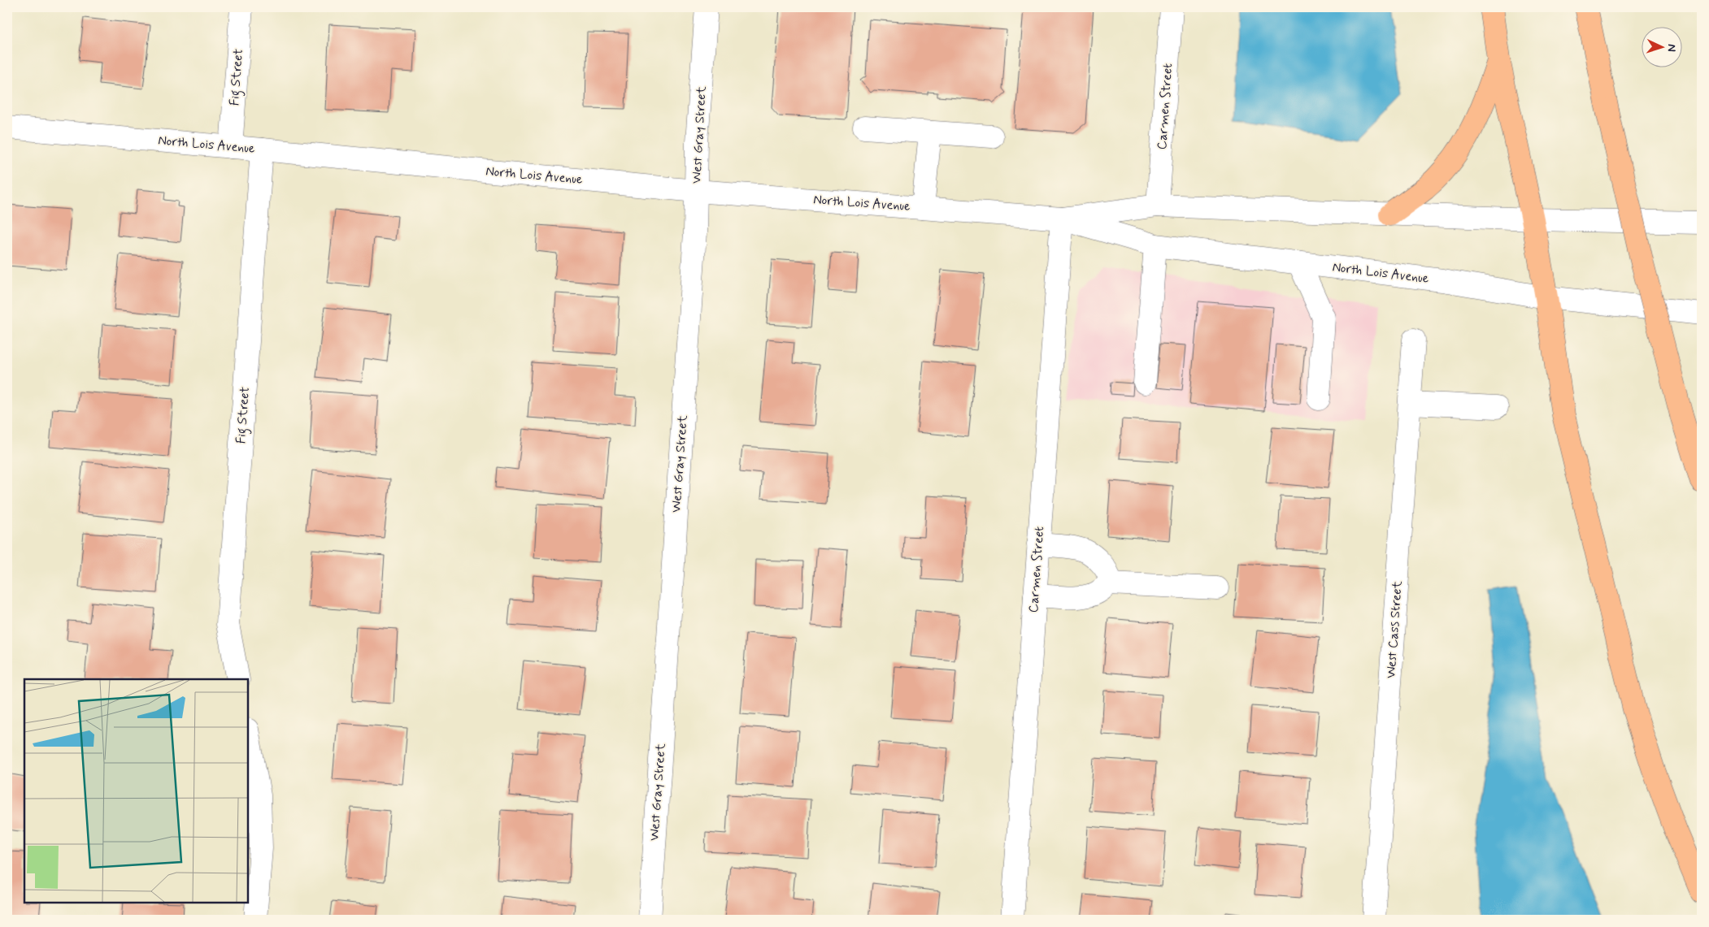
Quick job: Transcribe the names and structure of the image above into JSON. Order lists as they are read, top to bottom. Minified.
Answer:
{"streets":{"street":["Fig Street","Carmen Street","West Gray Street","North Lois Avenue","West Cass Street"]},"crossings":[["Fig Street","North Lois Avenue"],["Carmen Street","North Lois Avenue"],["West Gray Street","North Lois Avenue"]],"north":"right"}
